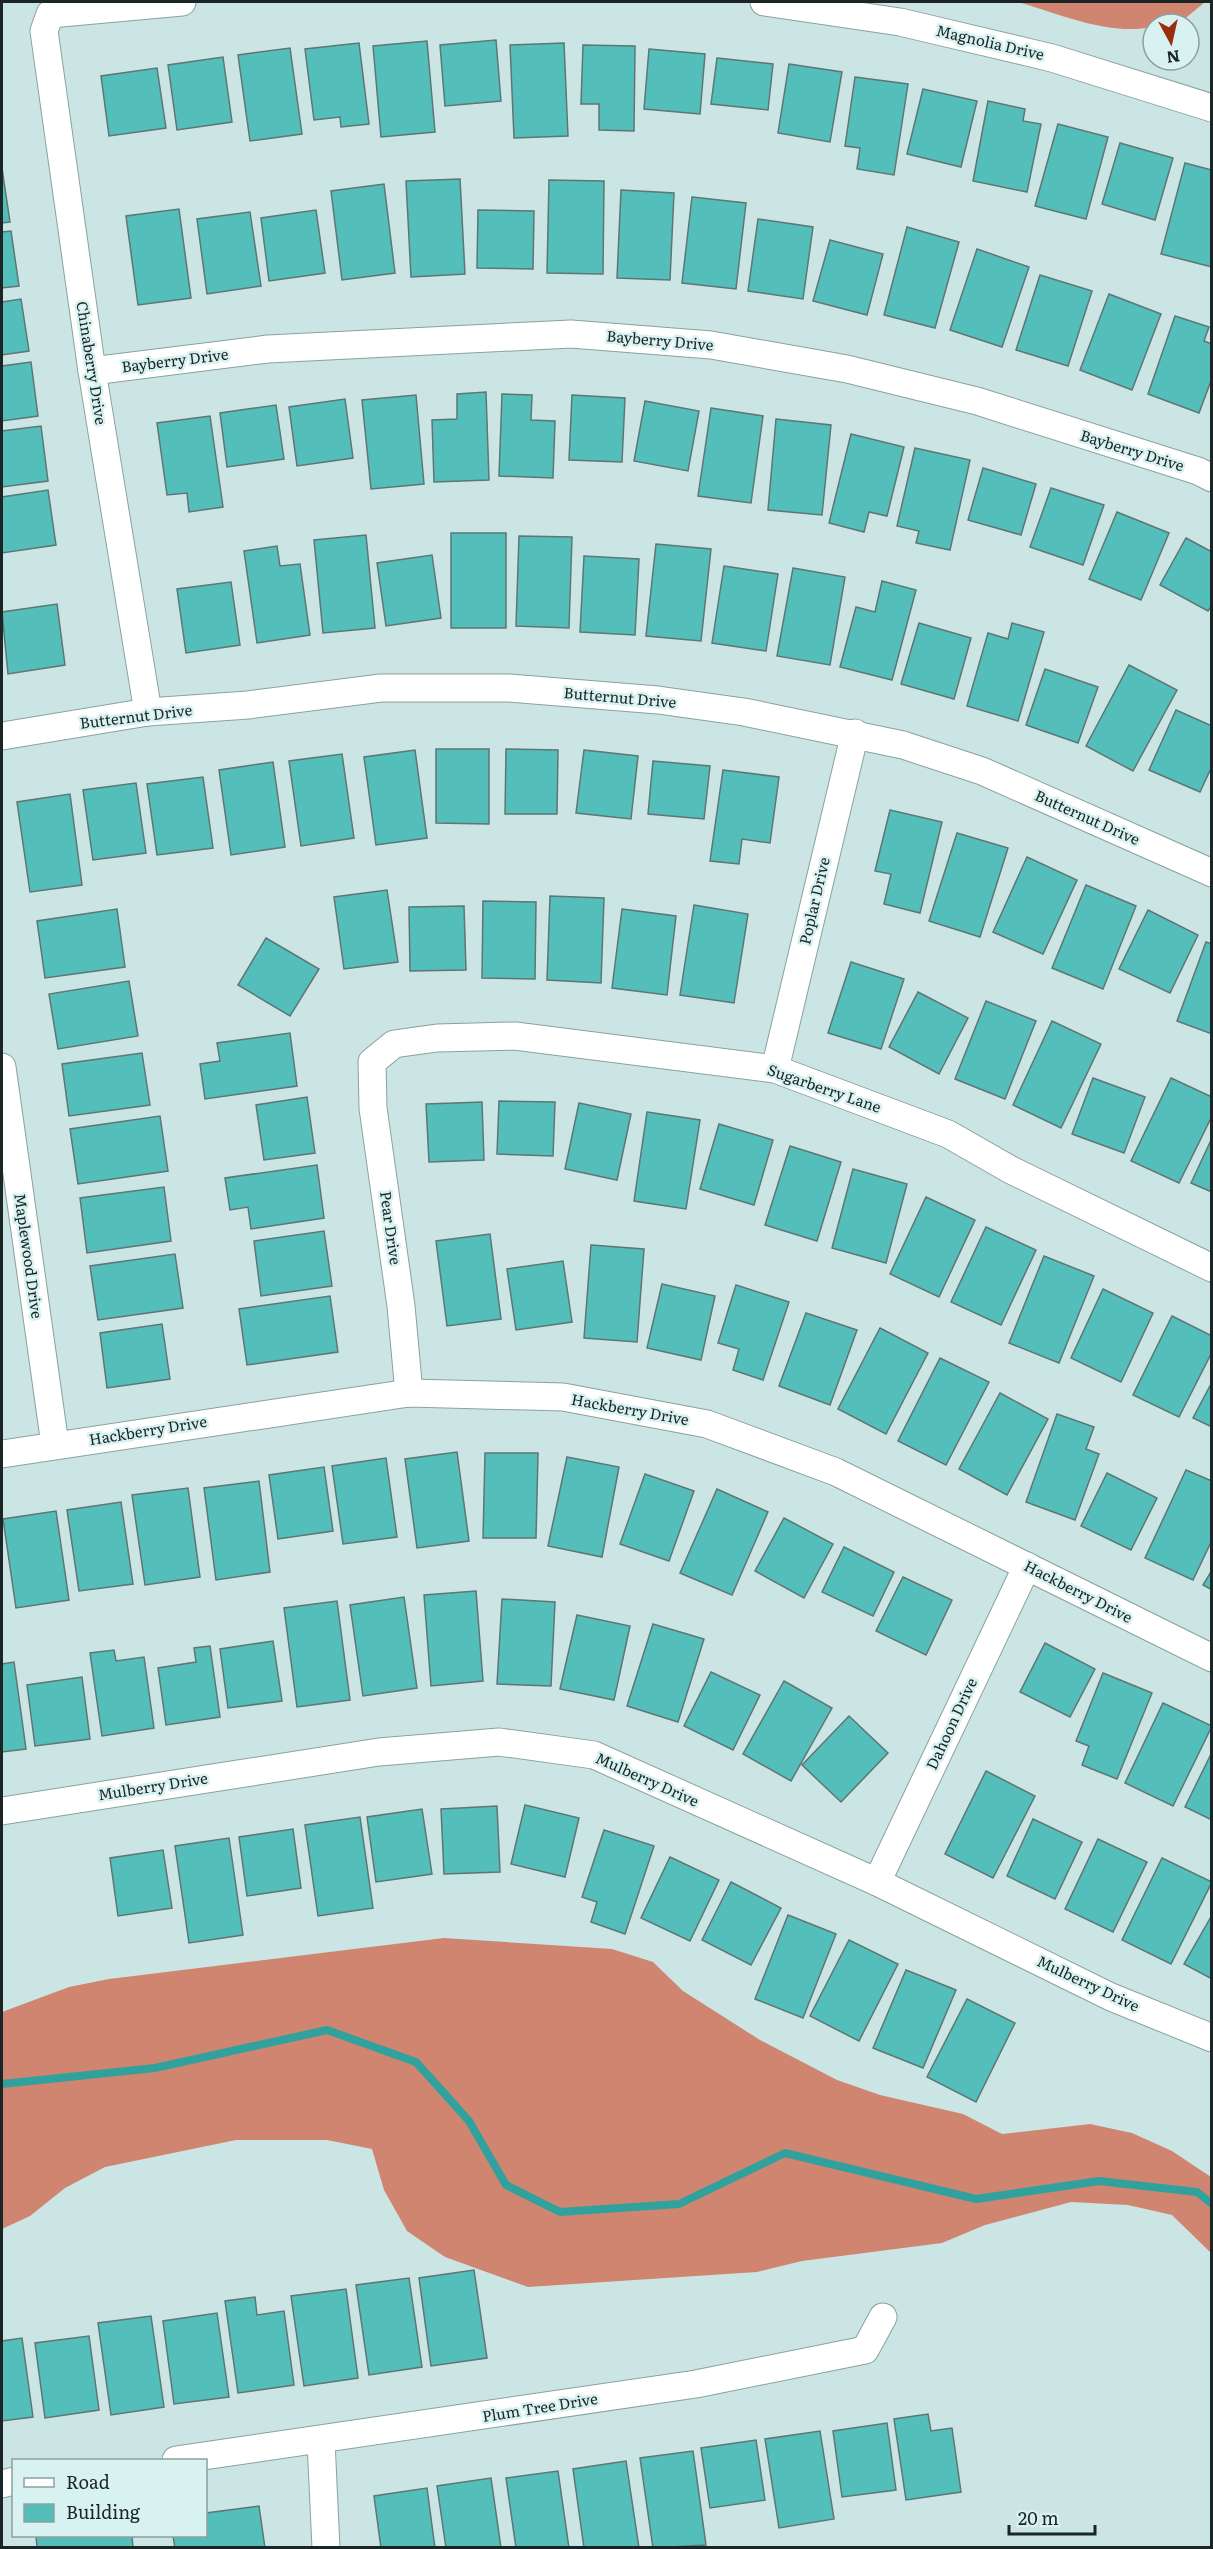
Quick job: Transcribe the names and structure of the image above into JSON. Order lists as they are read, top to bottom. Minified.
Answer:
{"streets":{"street":["Magnolia Drive","Bayberry Drive","Chinaberry Drive","Butternut Drive","Poplar Drive","Sugarberry Lane","Pear Drive","Maplewood Drive","Hackberry Drive","Dahoon Drive","Mulberry Drive","Plum Tree Drive"]},"crossings":[["Bayberry Drive","Chinaberry Drive"],["Chinaberry Drive","Butternut Drive"],["Butternut Drive","Poplar Drive"],["Poplar Drive","Sugarberry Lane"],["Sugarberry Lane","Pear Drive"],["Pear Drive","Hackberry Drive"],["Maplewood Drive","Hackberry Drive"],["Hackberry Drive","Dahoon Drive"],["Dahoon Drive","Mulberry Drive"]],"legend":["Road","Building"],"scale_bar":"20 m","north":"bottom"}
